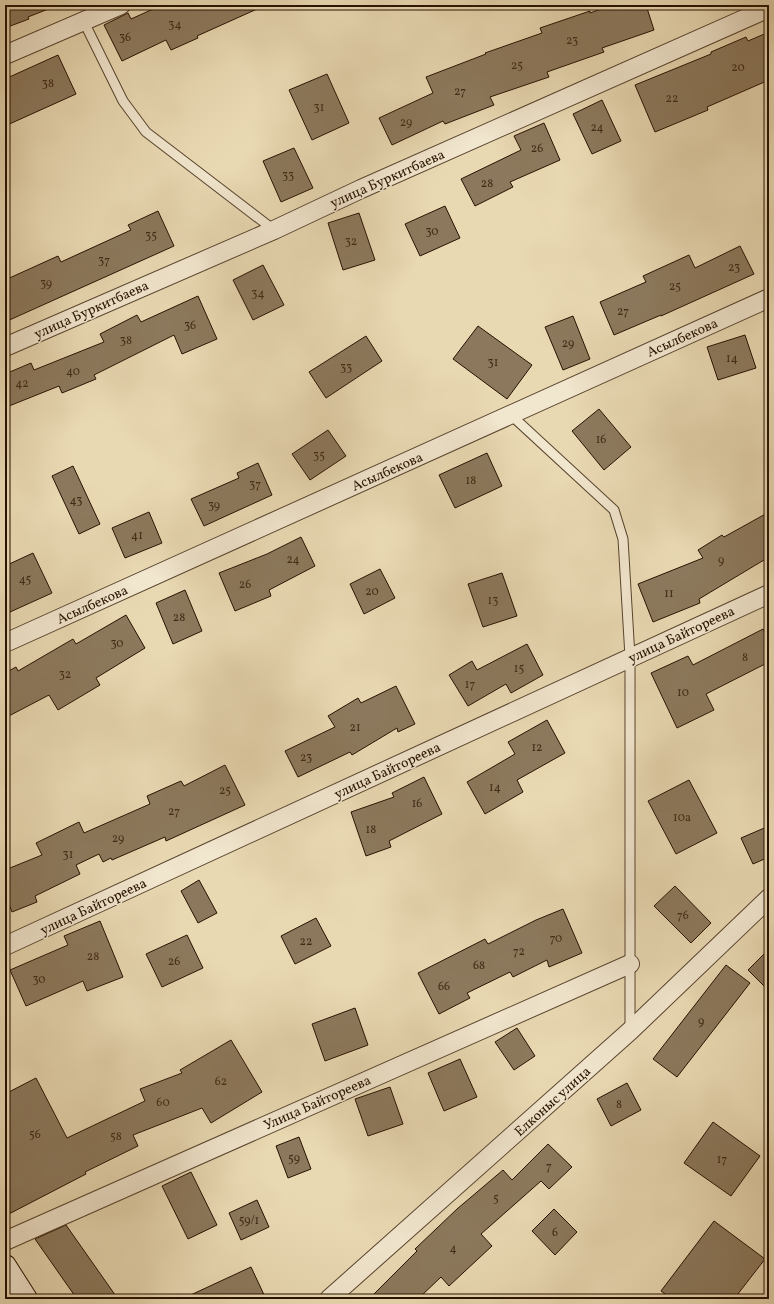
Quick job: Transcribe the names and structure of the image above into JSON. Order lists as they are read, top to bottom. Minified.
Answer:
{"streets":{"street":["улица Буркитбаева","Асылбекова","улица Байтореева","Елконыс улица","Улица Байтореева"]},"house_numbers":["34","36","23","25","20","38","27","22","31","29","24","26","33","28","30","35","32","37","23","39","25","34","27","36","38","29","14","31","33","40","42","16","35","18","37","43","39","41","24","9","45","26","20","11","13","28","30","8","15","32","17","10","21","12","23","14","25","16","27","10а","18","29","31","76","70","22","72","28","26","68","30","66","9","62","60","8","56","58","59","17","7","5","59/1","6","4"]}
